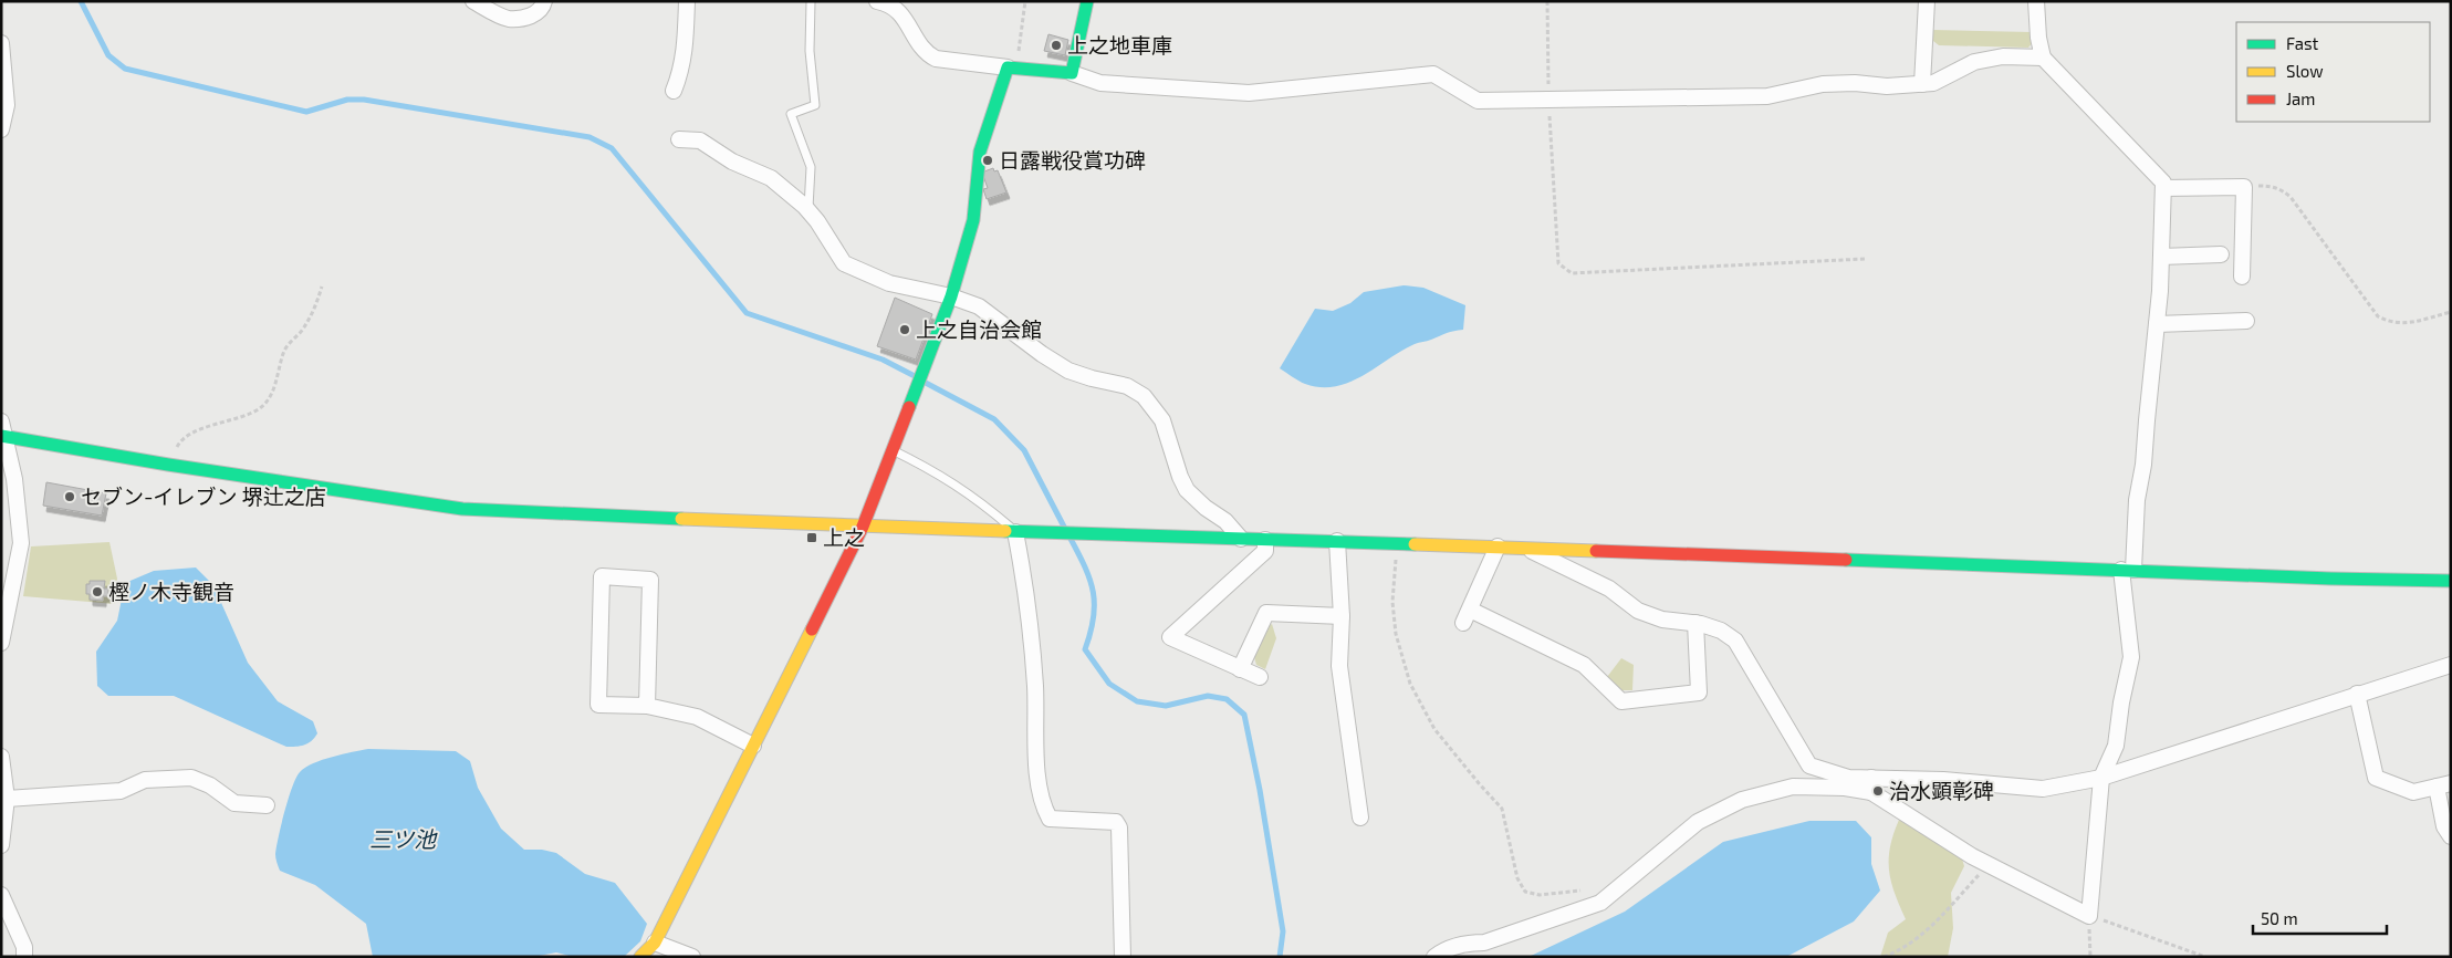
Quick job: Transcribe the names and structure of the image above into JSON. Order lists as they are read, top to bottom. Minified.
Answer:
{"water":["三ツ池"],"places":{"other":["上之地車庫","日露戦役賞功碑","上之自治会館","セブン-イレブン 堺辻之店","樫ノ木寺観音","治水顕彰碑"],"transit":["上之"]},"legend":["Fast","Slow","Jam"],"scale_bar":"50 m"}
